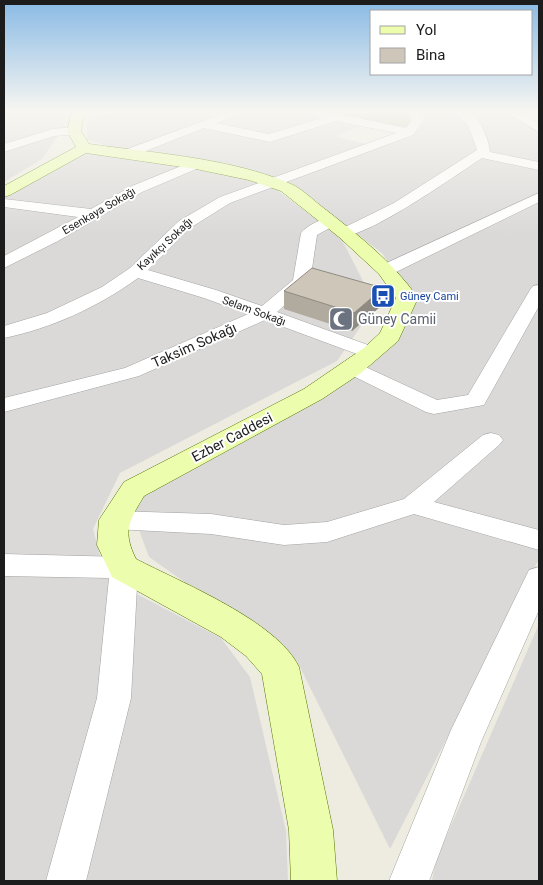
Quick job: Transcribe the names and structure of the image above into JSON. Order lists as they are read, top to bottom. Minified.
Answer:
{"streets":{"street":["Esenkaya Sokağı","Kayıkçı Sokağı","Selam Sokağı","Taksim Sokağı","Ezber Caddesi"]},"crossings":[["Esenkaya Sokağı","Ezber Caddesi"],["Kayıkçı Sokağı","Selam Sokağı"],["Kayıkçı Sokağı","Ezber Caddesi"],["Selam Sokağı","Taksim Sokağı"],["Selam Sokağı","Ezber Caddesi"],["Taksim Sokağı","Ezber Caddesi"]],"places":{"bus stop":["Güney Cami"],"mosque":["Güney Camii"]},"legend":["Yol","Bina"]}
